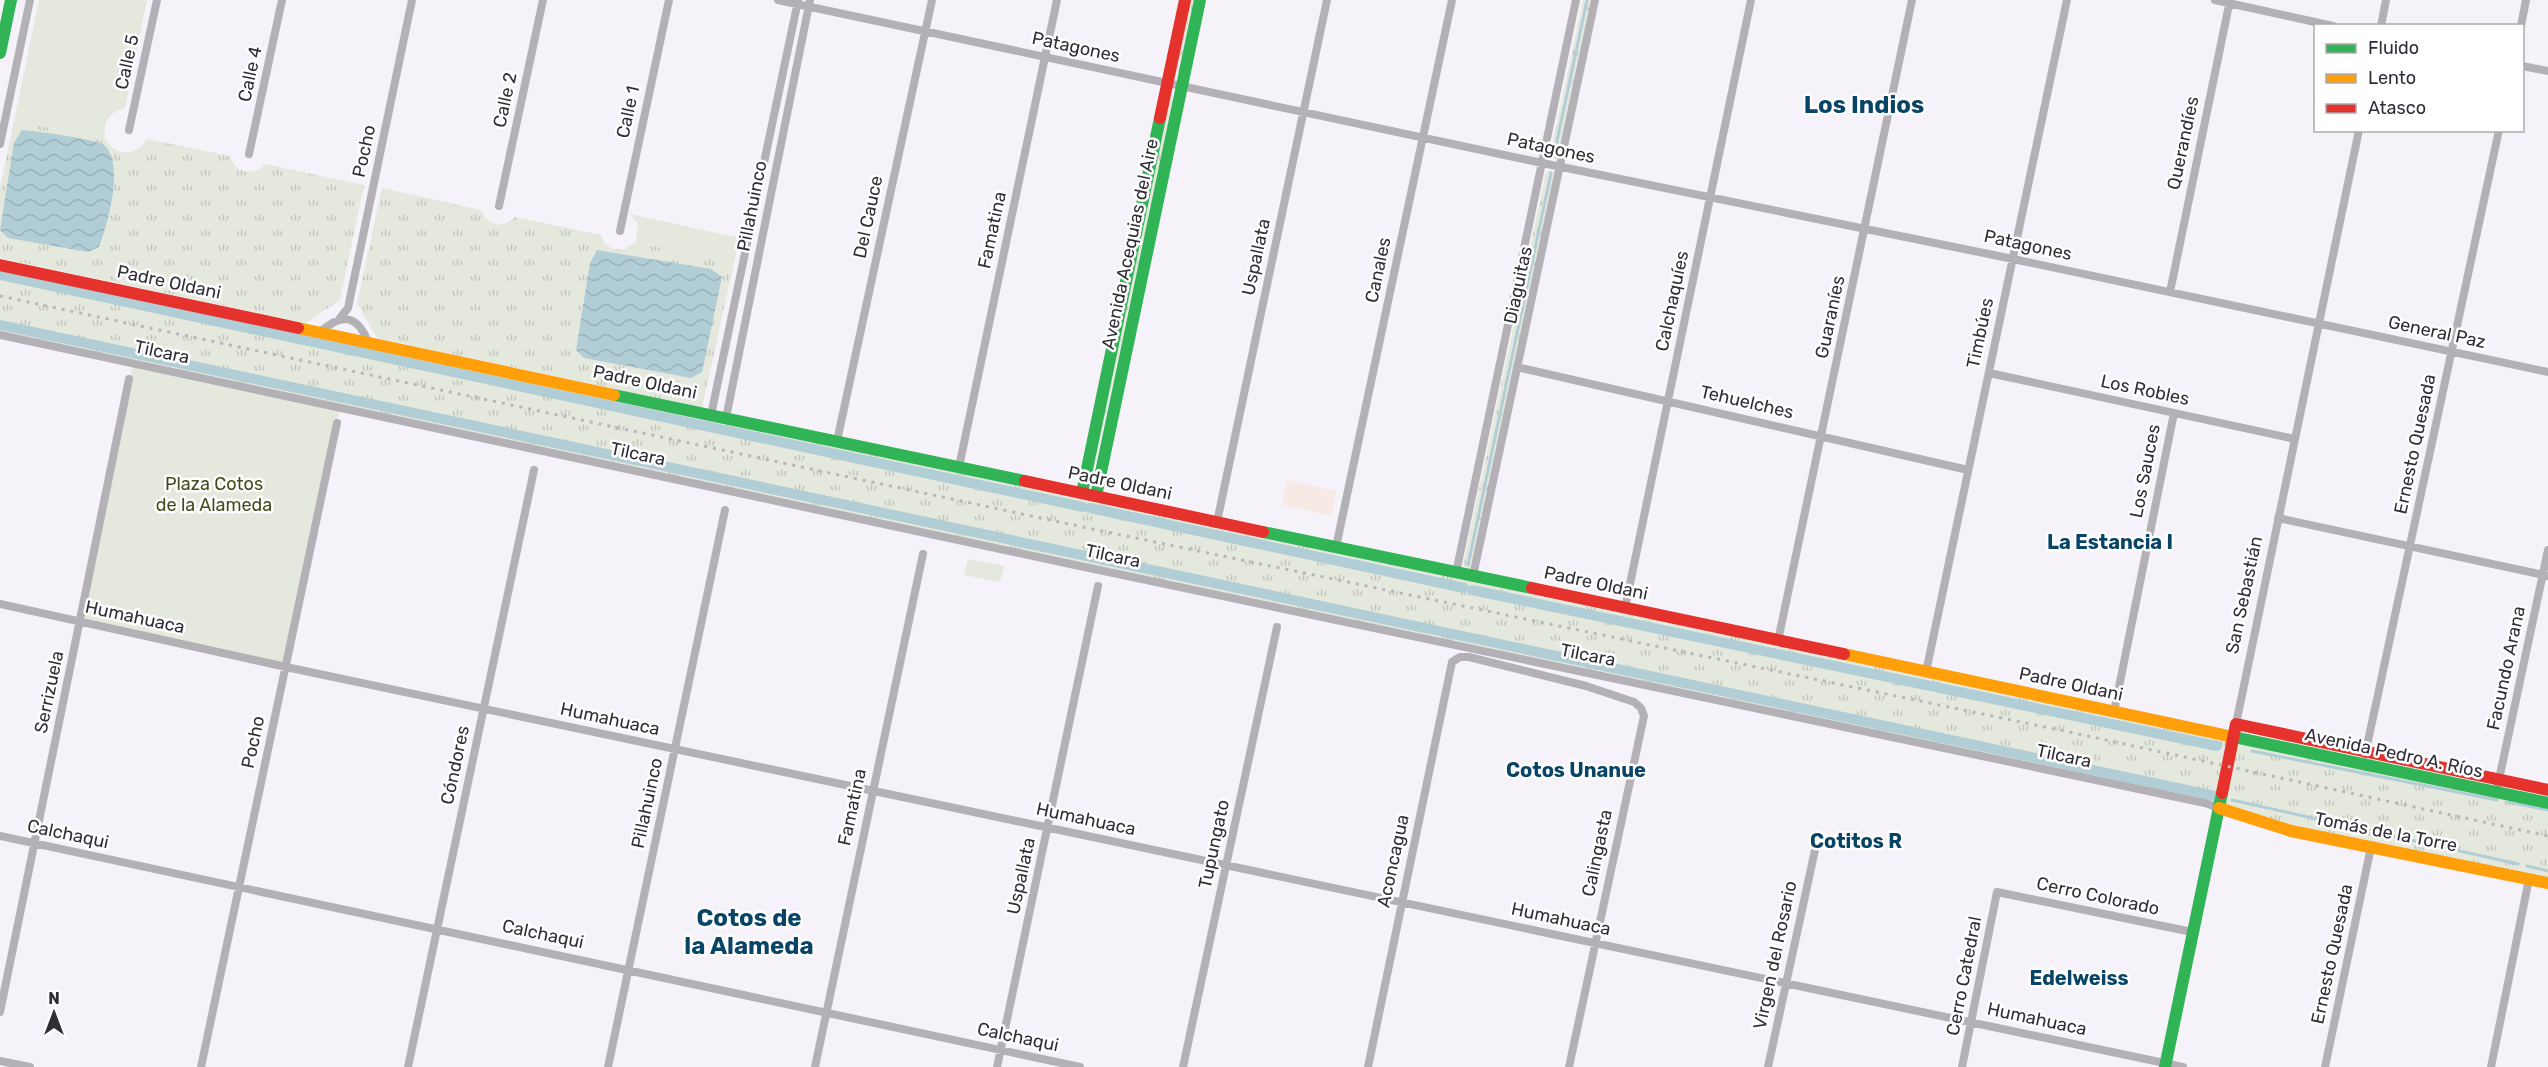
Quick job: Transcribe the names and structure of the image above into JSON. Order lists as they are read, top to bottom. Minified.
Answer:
{"streets":{"main road":["Avenida Acequias del Aire","Padre Oldani","San Sebastián","Avenida Pedro A. Ríos","Tomás de la Torre"],"street":["Patagones","Calle 5","Calle 4","Calle 2","Calle 1","Querandíes","Pocho","Pillahuinco","Del Cauce","Famatina","Uspallata","Canales","Diaguitas","Calchaquíes","Guaraníes","General Paz","Timbúes","Tilcara","Los Robles","Tehuelches","Ernesto Quesada","Los Sauces","Humahuaca","Facundo Arana","Serrizuela","Cóndores","Calchaqui","Tupungato","Calingasta","Aconcagua","Cerro Colorado","Virgen del Rosario","Cerro Catedral"]},"crossings":[["Patagones","Querandíes"],["Patagones","Pillahuinco"],["Patagones","Del Cauce"],["Patagones","Famatina"],["Patagones","Avenida Acequias del Aire"],["Patagones","Uspallata"],["Patagones","Canales"],["Patagones","Diaguitas"],["Patagones","Calchaquíes"],["Patagones","Guaraníes"],["Patagones","General Paz"],["Patagones","Timbúes"],["Patagones","San Sebastián"],["Pocho","Padre Oldani"],["Pocho","Humahuaca"],["Pocho","Calchaqui"],["Pillahuinco","Padre Oldani"],["Pillahuinco","Humahuaca"],["Pillahuinco","Calchaqui"],["Del Cauce","Padre Oldani"],["Famatina","Padre Oldani"],["Famatina","Humahuaca"],["Famatina","Calchaqui"],["Avenida Acequias del Aire","Padre Oldani"],["Uspallata","Padre Oldani"],["Uspallata","Humahuaca"],["Uspallata","Calchaqui"],["Canales","Padre Oldani"],["Padre Oldani","Diaguitas"],["Padre Oldani","Calchaquíes"],["Padre Oldani","Guaraníes"],["Padre Oldani","Timbúes"],["Padre Oldani","Los Sauces"],["Padre Oldani","San Sebastián"],["Padre Oldani","Avenida Pedro A. Ríos"],["Diaguitas","Tehuelches"],["Calchaquíes","Tehuelches"],["Guaraníes","Tehuelches"],["General Paz","Ernesto Quesada"],["General Paz","San Sebastián"],["Timbúes","Los Robles"],["Timbúes","Tehuelches"],["Tilcara","San Sebastián"],["Tilcara","Tomás de la Torre"],["Tilcara","Calingasta"],["Tilcara","Aconcagua"],["Los Robles","Los Sauces"],["Los Robles","San Sebastián"],["Ernesto Quesada","Avenida Pedro A. Ríos"],["Ernesto Quesada","Tomás de la Torre"],["San Sebastián","Humahuaca"],["San Sebastián","Avenida Pedro A. Ríos"],["San Sebastián","Tomás de la Torre"],["San Sebastián","Cerro Colorado"],["Humahuaca","Serrizuela"],["Humahuaca","Cóndores"],["Humahuaca","Tupungato"],["Humahuaca","Calingasta"],["Humahuaca","Aconcagua"],["Humahuaca","Virgen del Rosario"],["Humahuaca","Cerro Catedral"],["Facundo Arana","Avenida Pedro A. Ríos"],["Serrizuela","Calchaqui"],["Cóndores","Calchaqui"],["Cerro Colorado","Cerro Catedral"]],"districts":["Los Indios","La Estancia I","Cotos Unanue","Cotitos R","Cotos de la Alameda","Edelweiss"],"parks":["Plaza Cotos de la Alameda"],"legend":["Fluido","Lento","Atasco"],"north":"top"}
